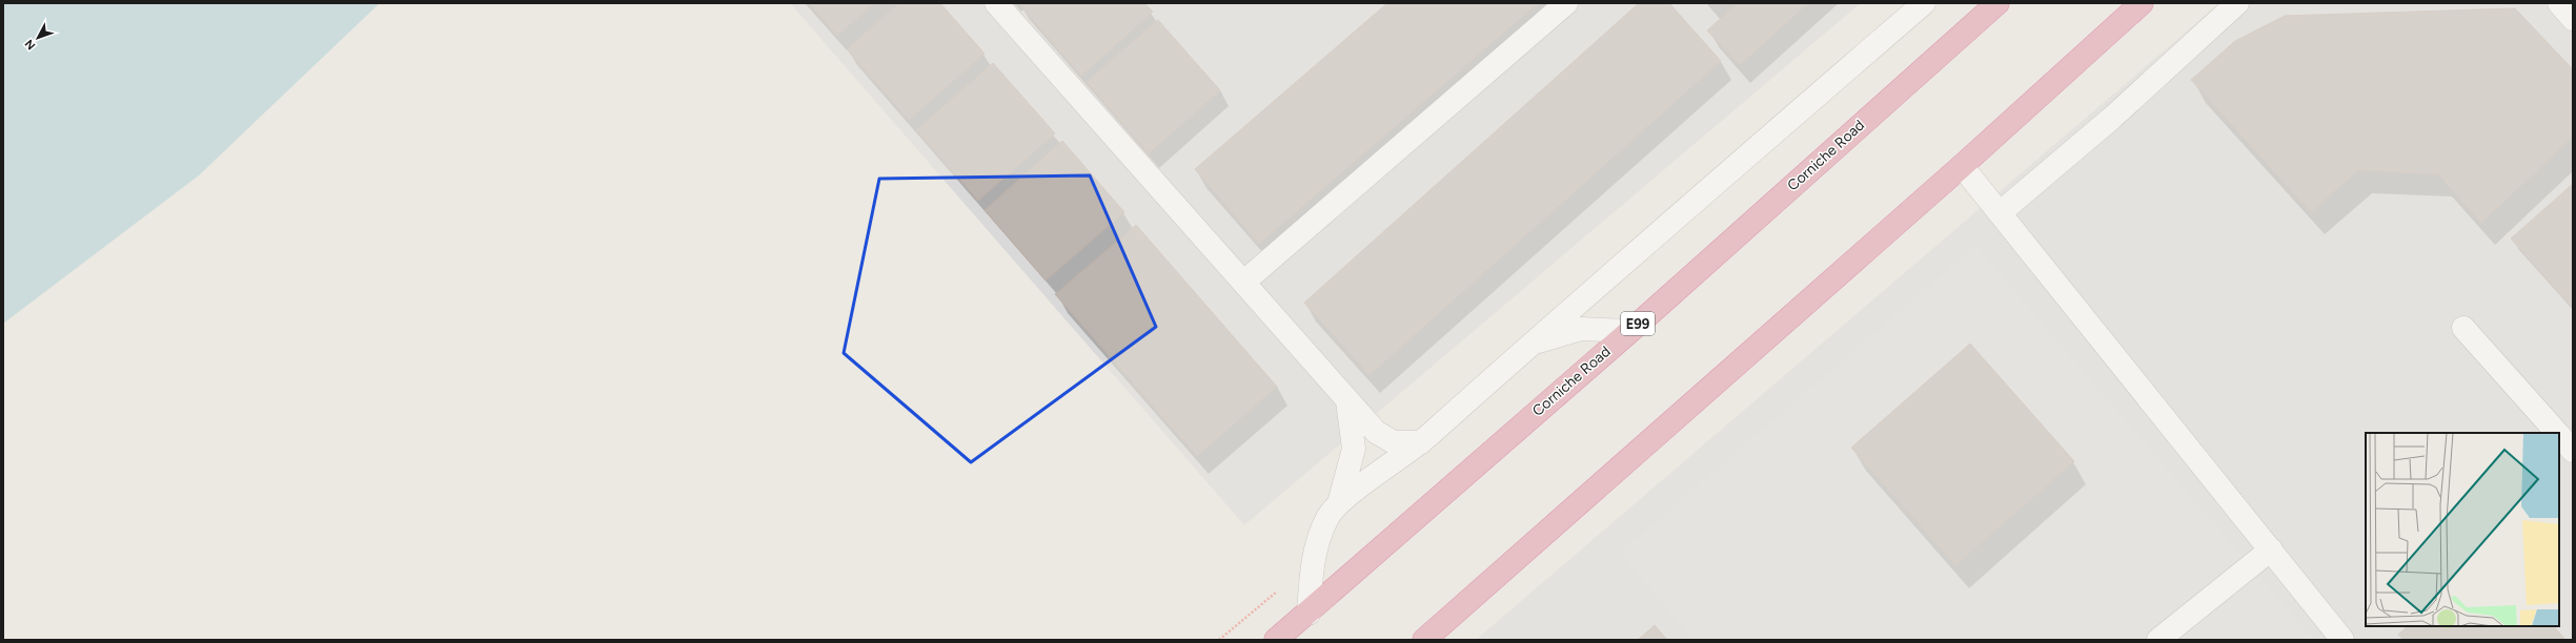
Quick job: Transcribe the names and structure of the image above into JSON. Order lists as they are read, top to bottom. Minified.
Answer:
{"streets":{"highway":["Corniche Road","E99"]},"north":"bottom left"}
